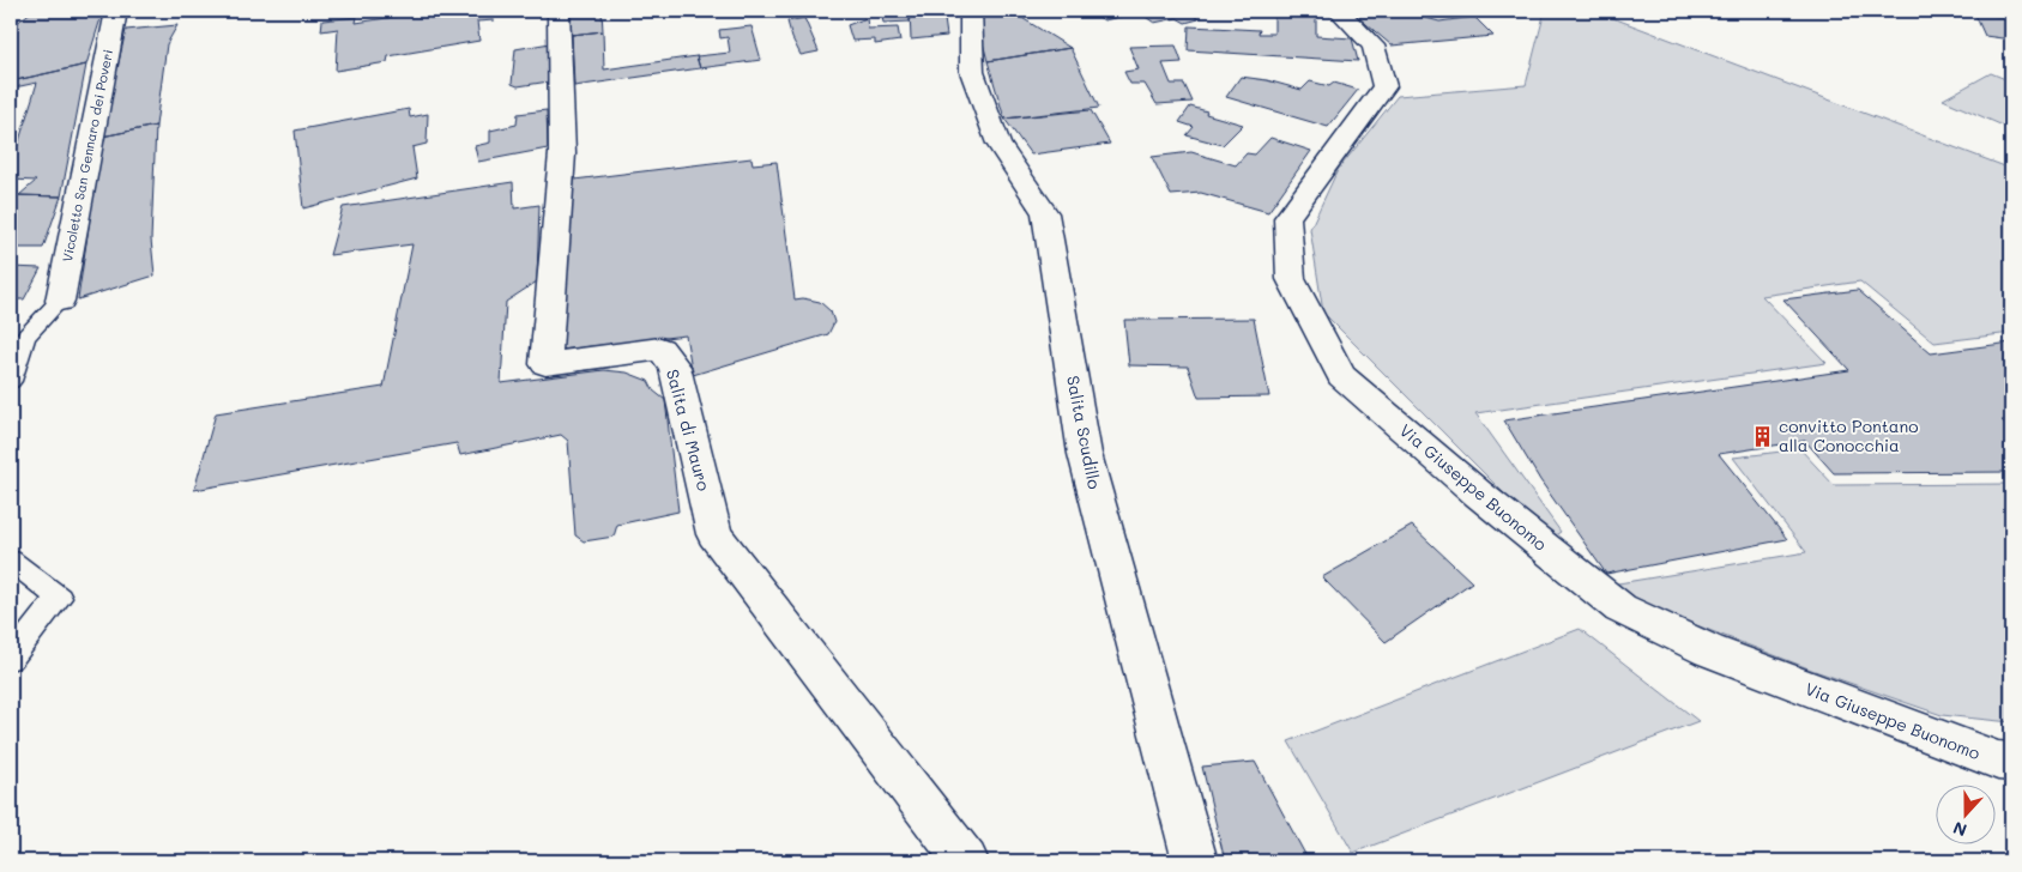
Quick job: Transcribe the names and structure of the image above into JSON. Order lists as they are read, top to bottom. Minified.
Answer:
{"streets":{"street":["Vicoletto San Gennaro dei Poveri","Salita di Mauro","Salita Scudillo","Via Giuseppe Buonomo"]},"places":{"building":["convitto Pontano alla Conocchia"]},"north":"bottom"}
